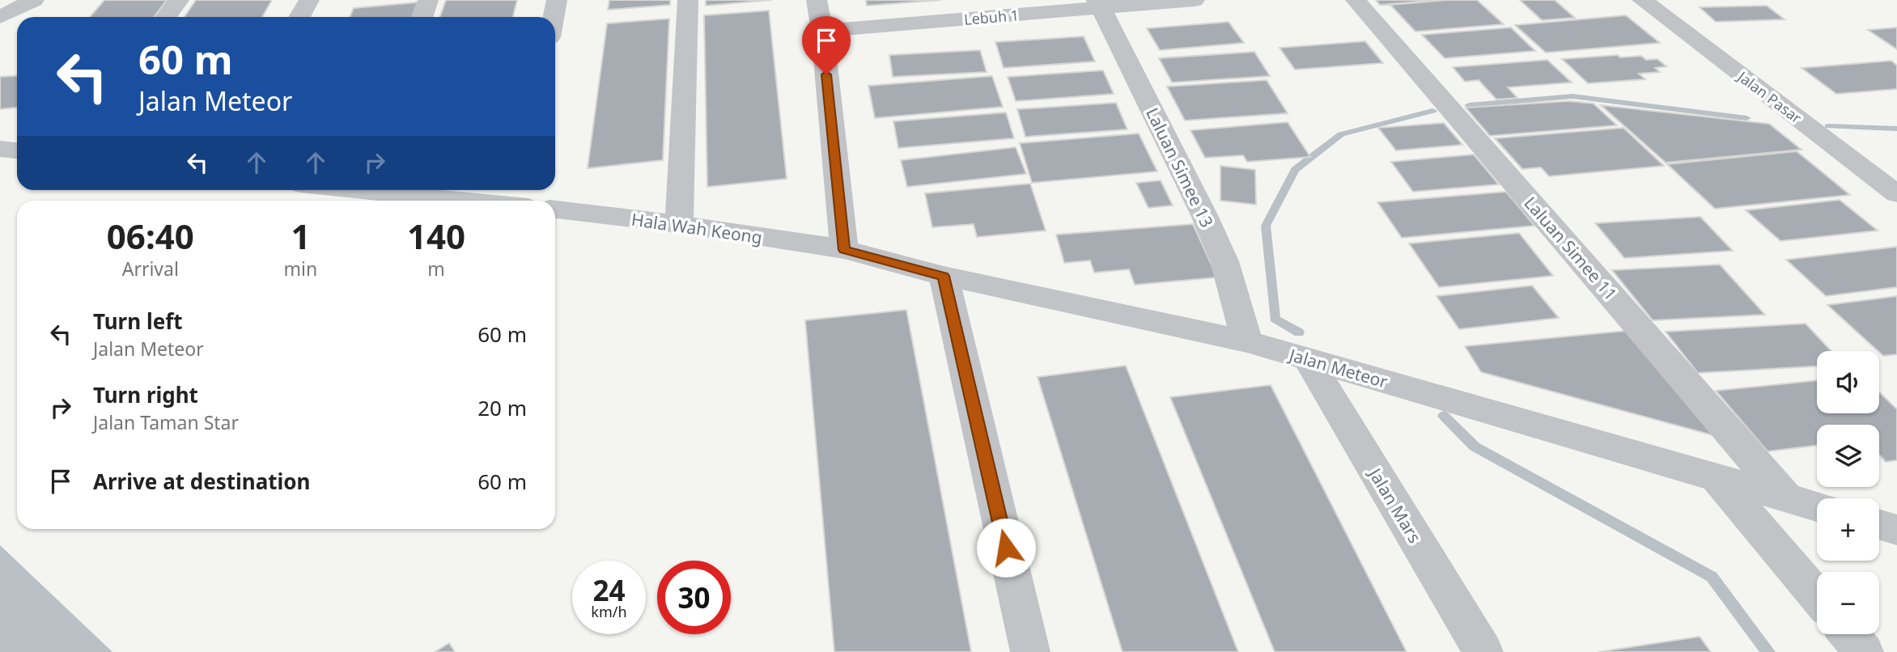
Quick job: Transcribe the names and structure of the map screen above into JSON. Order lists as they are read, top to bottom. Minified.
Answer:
{"streets":{"street":["Lebuh 1","Jalan Pasar","Laluan Simee 13","Hala Wah Keong","Laluan Simee 11","Jalan Meteor","Jalan Mars"]},"crossings":[["Lebuh 1","Laluan Simee 13"],["Laluan Simee 13","Jalan Meteor"],["Hala Wah Keong","Jalan Meteor"],["Laluan Simee 11","Jalan Meteor"],["Jalan Meteor","Jalan Mars"]],"page":{"turn":["60 m","Jalan Meteor"],"eta":["06:40","Arrival","1","min","140","m"],"list":[{"name":"Turn left","note":"Jalan Meteor","value":"60 m"},{"name":"Turn right","note":"Jalan Taman Star","value":"20 m"},{"name":"Arrive at destination","value":"60 m"}],"map_buttons":["+","−"],"speed":"24 km/h","limit":"30"}}
